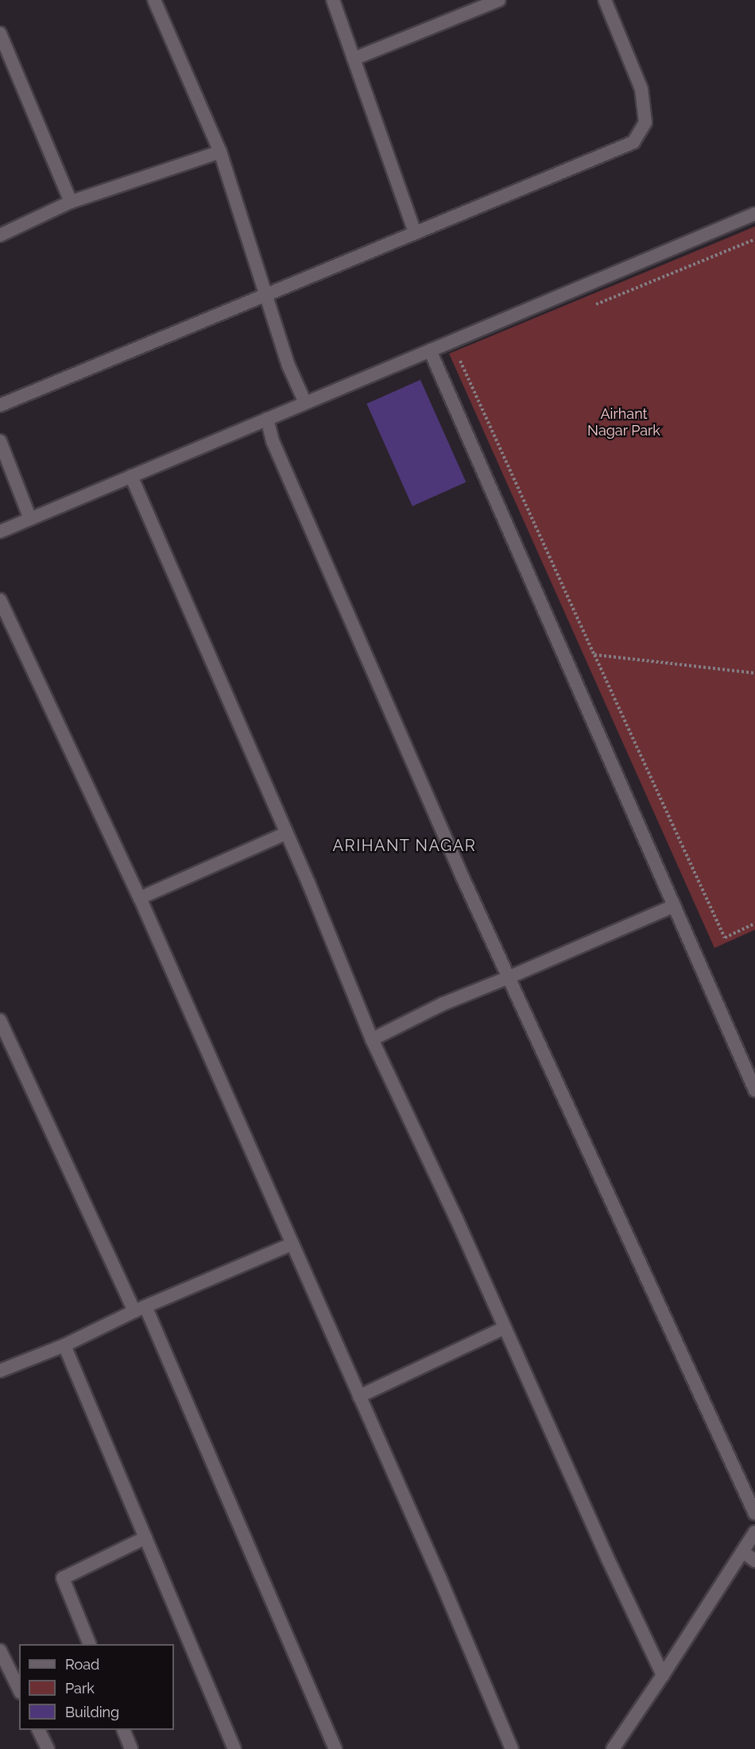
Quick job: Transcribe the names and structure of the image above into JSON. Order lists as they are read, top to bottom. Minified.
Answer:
{"districts":["ARIHANT NAGAR"],"parks":["Airhant Nagar Park"],"legend":["Road","Park","Building"]}
